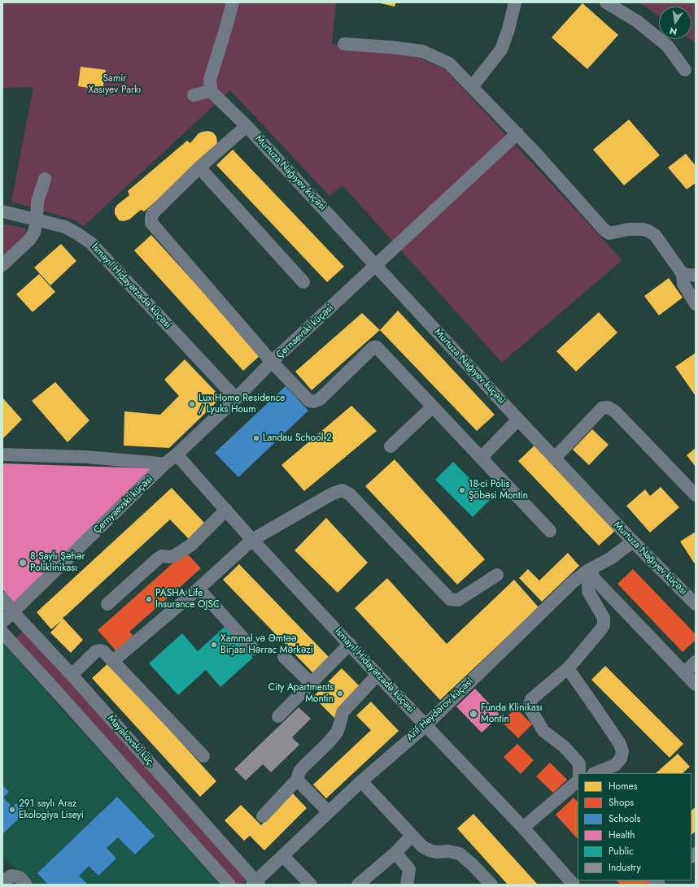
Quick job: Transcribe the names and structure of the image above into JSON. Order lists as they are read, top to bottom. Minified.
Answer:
{"streets":{"street":["Murtuza Nağıyev küçəsi","İsmayıl Hidayətzadə küçəsi","Çernaevski küçəsi","Çernyaevski küçəsi","Arif Heydərov küçəsi","Mayakovski küç."]},"crossings":[["Murtuza Nağıyev küçəsi","Çernaevski küçəsi"],["Murtuza Nağıyev küçəsi","Arif Heydərov küçəsi"],["İsmayıl Hidayətzadə küçəsi","Çernaevski küçəsi"],["İsmayıl Hidayətzadə küçəsi","Çernyaevski küçəsi"],["İsmayıl Hidayətzadə küçəsi","Arif Heydərov küçəsi"],["Çernaevski küçəsi","Çernyaevski küçəsi"],["Çernyaevski küçəsi","Mayakovski küç."],["Arif Heydərov küçəsi","Mayakovski küç."]],"parks":["Samir Xasıyev Parkı"],"places":["Lux Home Residence / Lyuks Houm","Landau School 2","18-ci Polis Şöbəsi Montin","8 Saylı Şəhər Poliklinikası","PASHA Life Insurance OJSC","Xammal və Əmtəə Birjası Hərrac Mərkəzi","City Apartments Montin","Funda Klinikası Montin","291 saylı Araz Ekologiya Liseyi"],"legend":["Homes","Shops","Schools","Health","Public","Industry"],"north":"bottom"}
